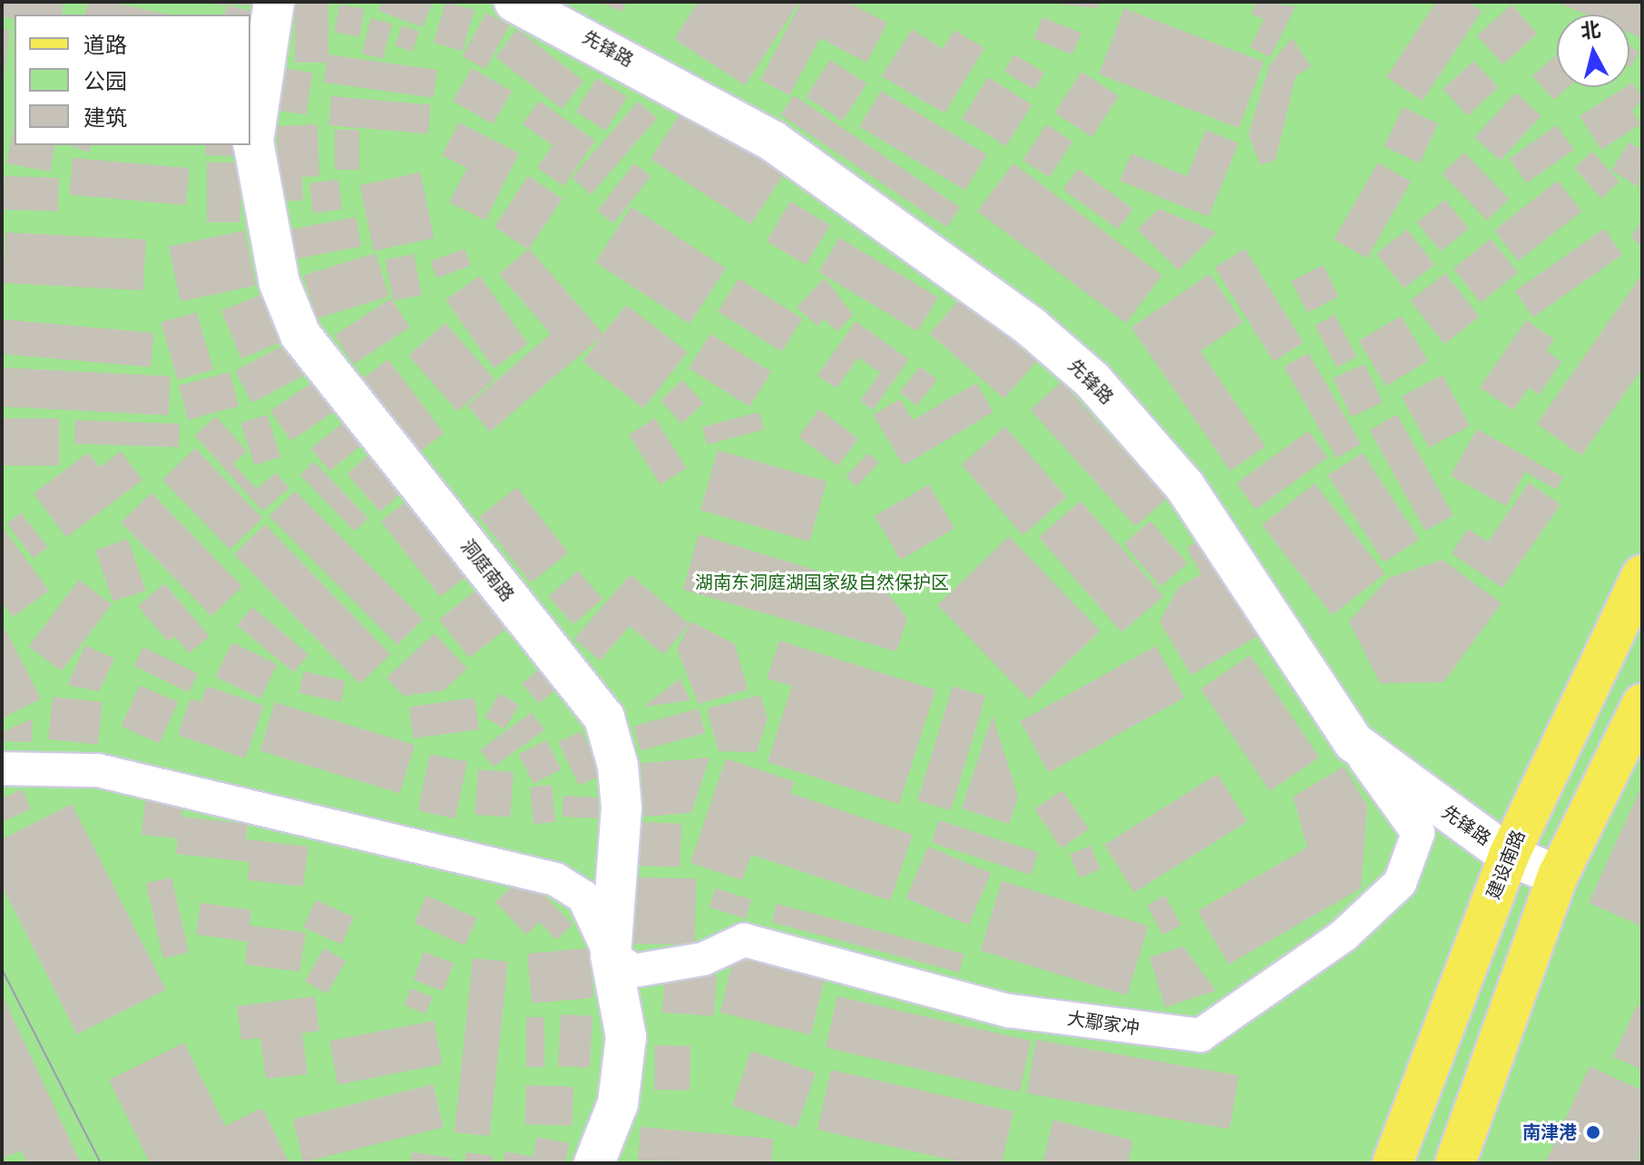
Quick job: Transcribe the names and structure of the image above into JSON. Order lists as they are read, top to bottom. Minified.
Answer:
{"streets":{"main road":["先锋路","洞庭南路","建设南路"],"street":["大鄢家冲"]},"crossings":[["先锋路","建设南路"],["先锋路","大鄢家冲"],["洞庭南路","大鄢家冲"]],"parks":["湖南东洞庭湖国家级自然保护区"],"places":["南津港"],"legend":["道路","公园","建筑"],"north":"top"}
